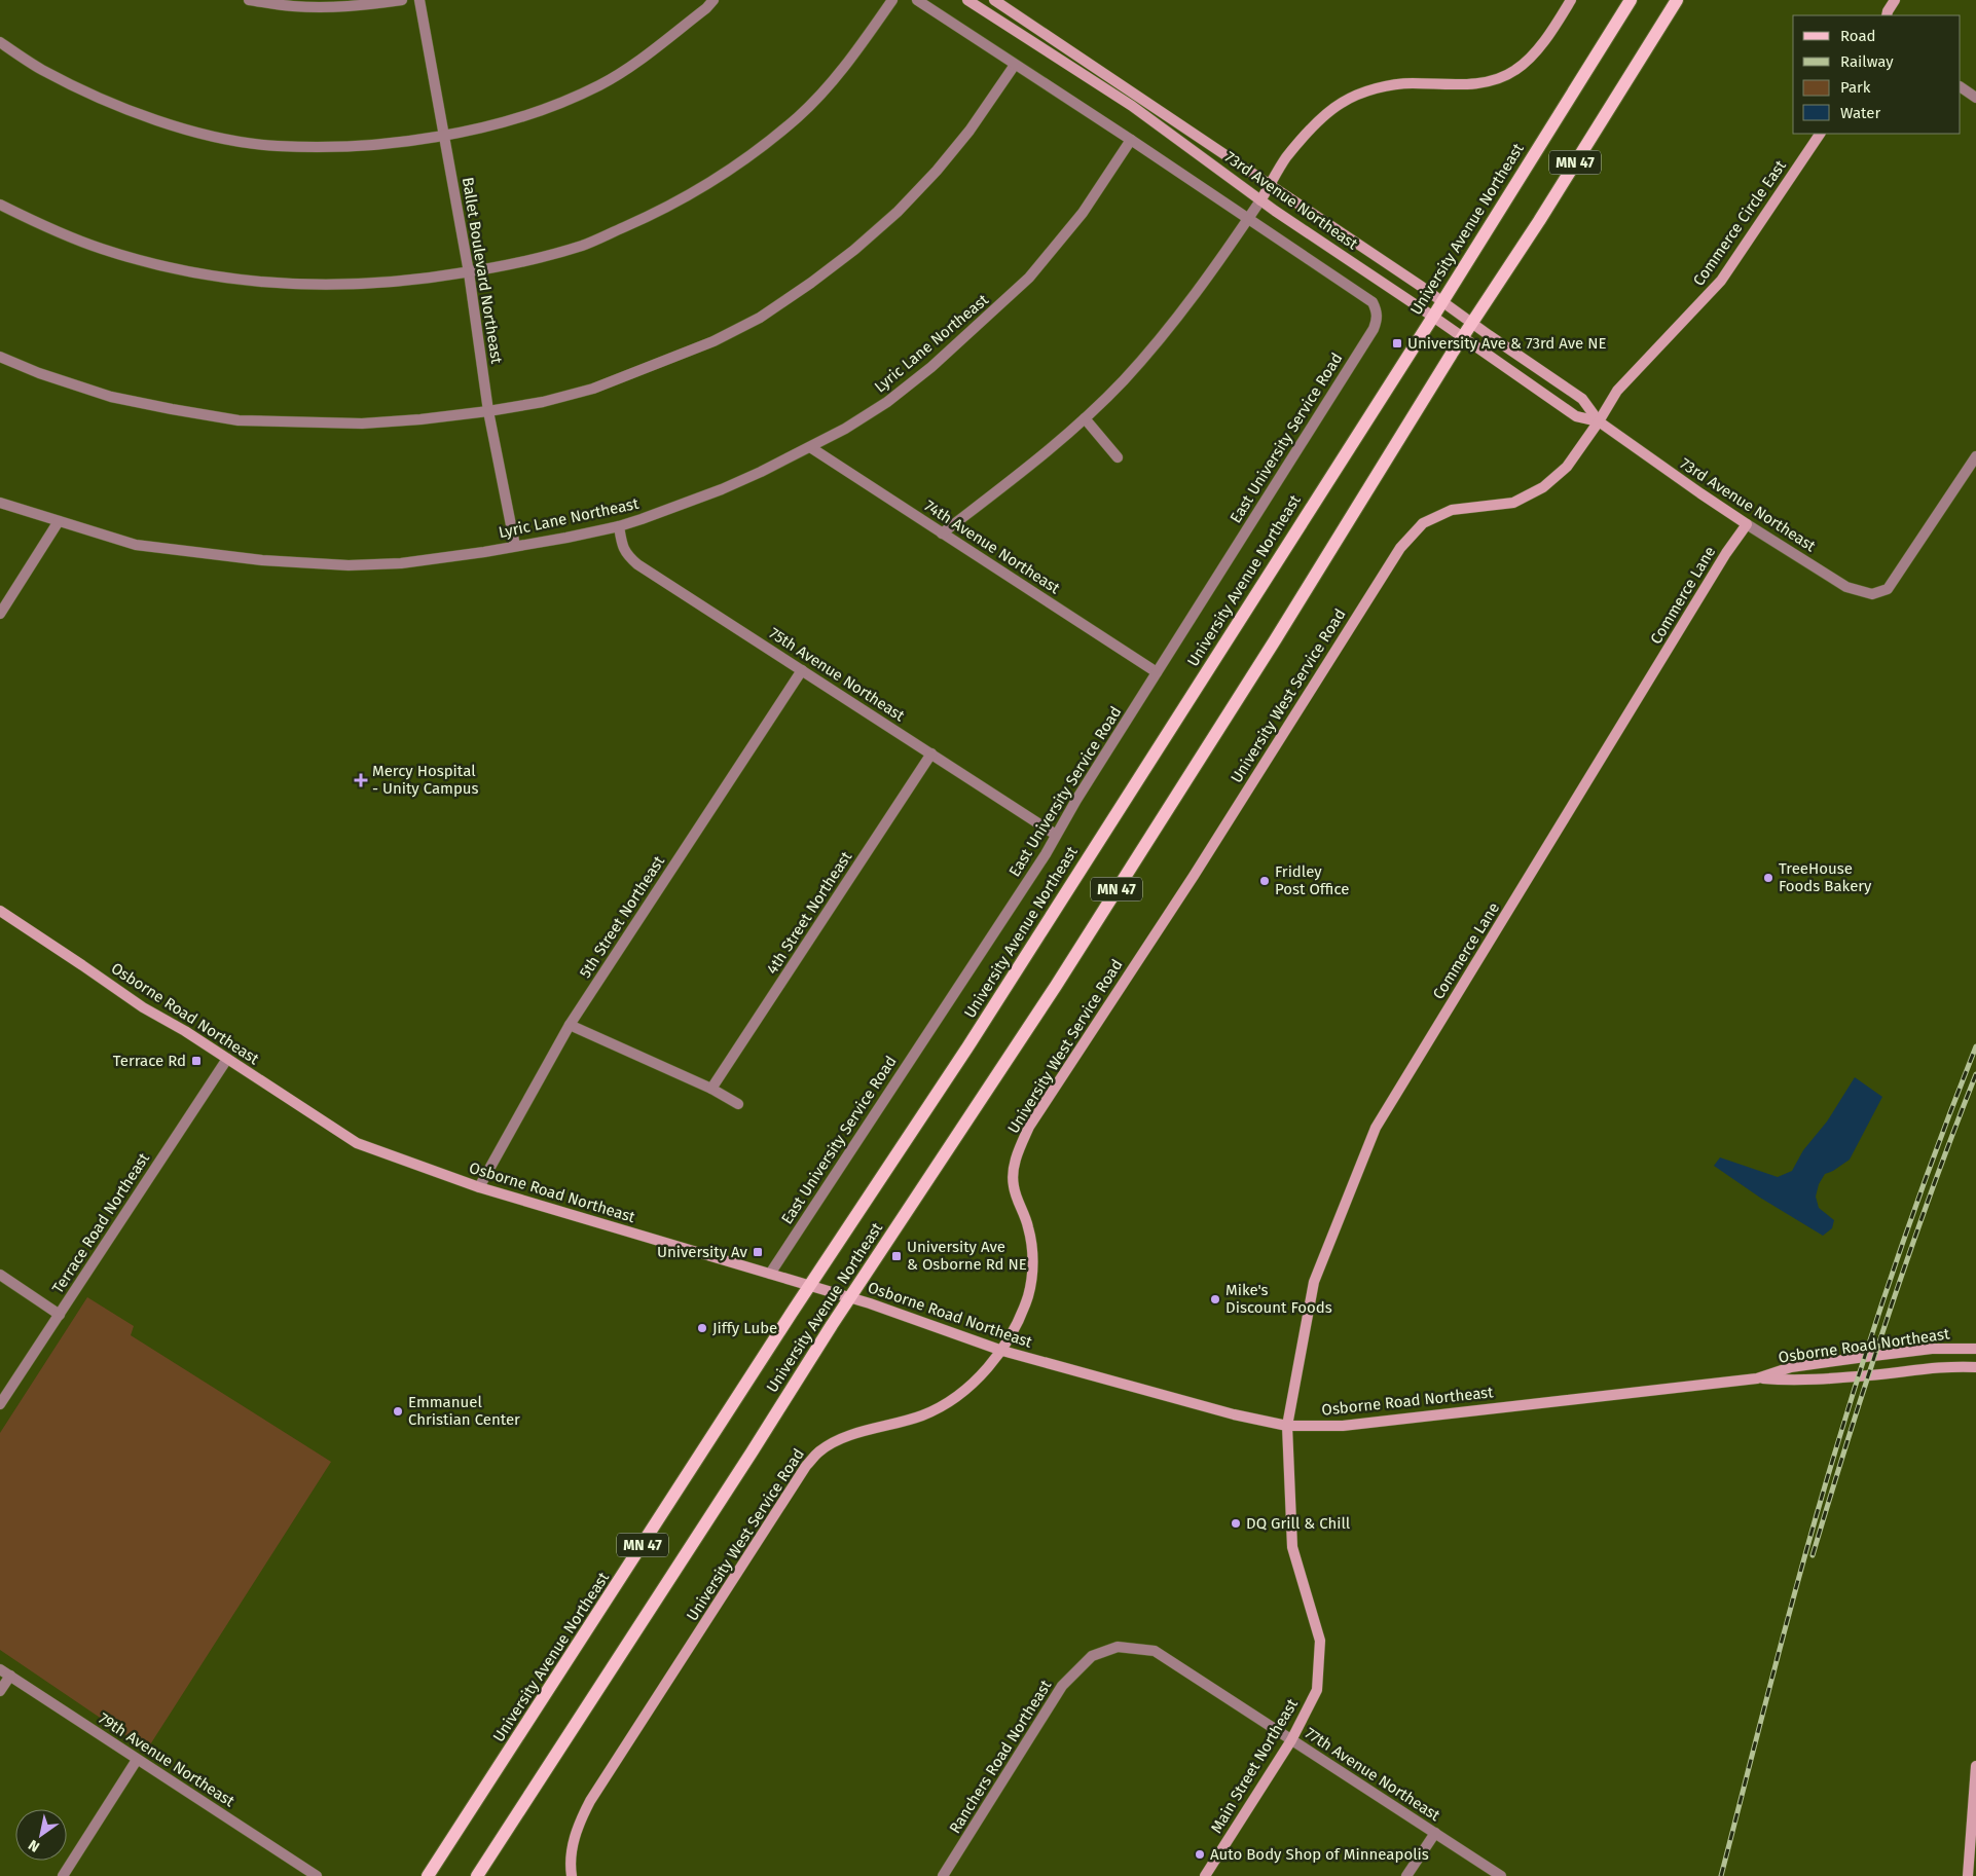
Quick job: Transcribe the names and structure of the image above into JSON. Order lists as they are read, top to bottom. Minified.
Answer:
{"streets":{"main road":["MN 47","University Avenue Northeast"],"street":["73rd Avenue Northeast","Commerce Circle East","Ballet Boulevard Northeast","Lyric Lane Northeast","East University Service Road","74th Avenue Northeast","Commerce Lane","75th Avenue Northeast","University West Service Road","4th Street Northeast","5th Street Northeast","Osborne Road Northeast","Terrace Road Northeast","Ranchers Road Northeast","79th Avenue Northeast","Main Street Northeast","77th Avenue Northeast"]},"crossings":[["73rd Avenue Northeast","Commerce Circle East"],["73rd Avenue Northeast","University Avenue Northeast"],["73rd Avenue Northeast","Commerce Lane"],["73rd Avenue Northeast","University West Service Road"],["Commerce Circle East","University West Service Road"],["University Avenue Northeast","Osborne Road Northeast"],["Ballet Boulevard Northeast","Lyric Lane Northeast"],["Lyric Lane Northeast","74th Avenue Northeast"],["Lyric Lane Northeast","75th Avenue Northeast"],["East University Service Road","74th Avenue Northeast"],["East University Service Road","75th Avenue Northeast"],["East University Service Road","Osborne Road Northeast"],["Commerce Lane","Osborne Road Northeast"],["Commerce Lane","Main Street Northeast"],["75th Avenue Northeast","4th Street Northeast"],["75th Avenue Northeast","5th Street Northeast"],["University West Service Road","Osborne Road Northeast"],["5th Street Northeast","Osborne Road Northeast"],["Osborne Road Northeast","Terrace Road Northeast"],["Osborne Road Northeast","Main Street Northeast"],["Ranchers Road Northeast","77th Avenue Northeast"],["Main Street Northeast","77th Avenue Northeast"]],"places":{"transit":["University Ave & 73rd Ave NE","Terrace Rd","University Av","University Ave & Osborne Rd NE"],"health":["Mercy Hospital - Unity Campus"],"other":["TreeHouse Foods Bakery","Fridley Post Office","Mike's Discount Foods","Jiffy Lube","Emmanuel Christian Center","DQ Grill & Chill","Auto Body Shop of Minneapolis"]},"legend":["Road","Railway","Park","Water"],"north":"bottom left"}
